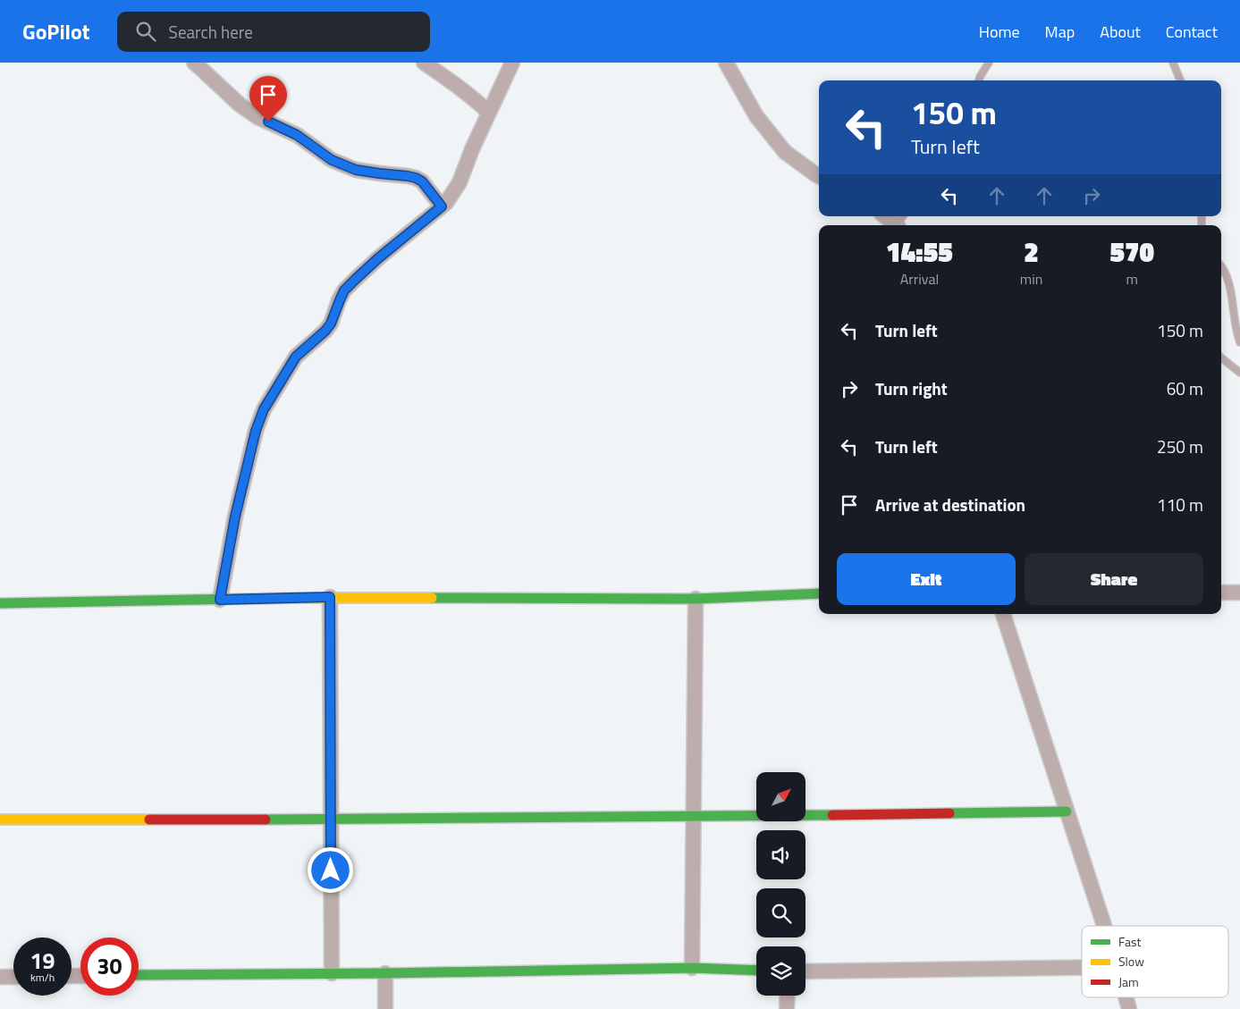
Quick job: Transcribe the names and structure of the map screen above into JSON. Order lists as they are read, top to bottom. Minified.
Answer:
{"legend":["Fast","Slow","Jam"],"north":"top right","page":{"header":"GoPilot","search":"Search here","nav":["Home","Map","About","Contact"],"turn":["150 m","Turn left"],"eta":["14:55","Arrival","2","min","570","m"],"list":[{"name":"Turn left","value":"150 m"},{"name":"Turn right","value":"60 m"},{"name":"Turn left","value":"250 m"},{"name":"Arrive at destination","value":"110 m"}],"buttons":["Exit","Share"],"speed":"19 km/h","limit":"30"}}
